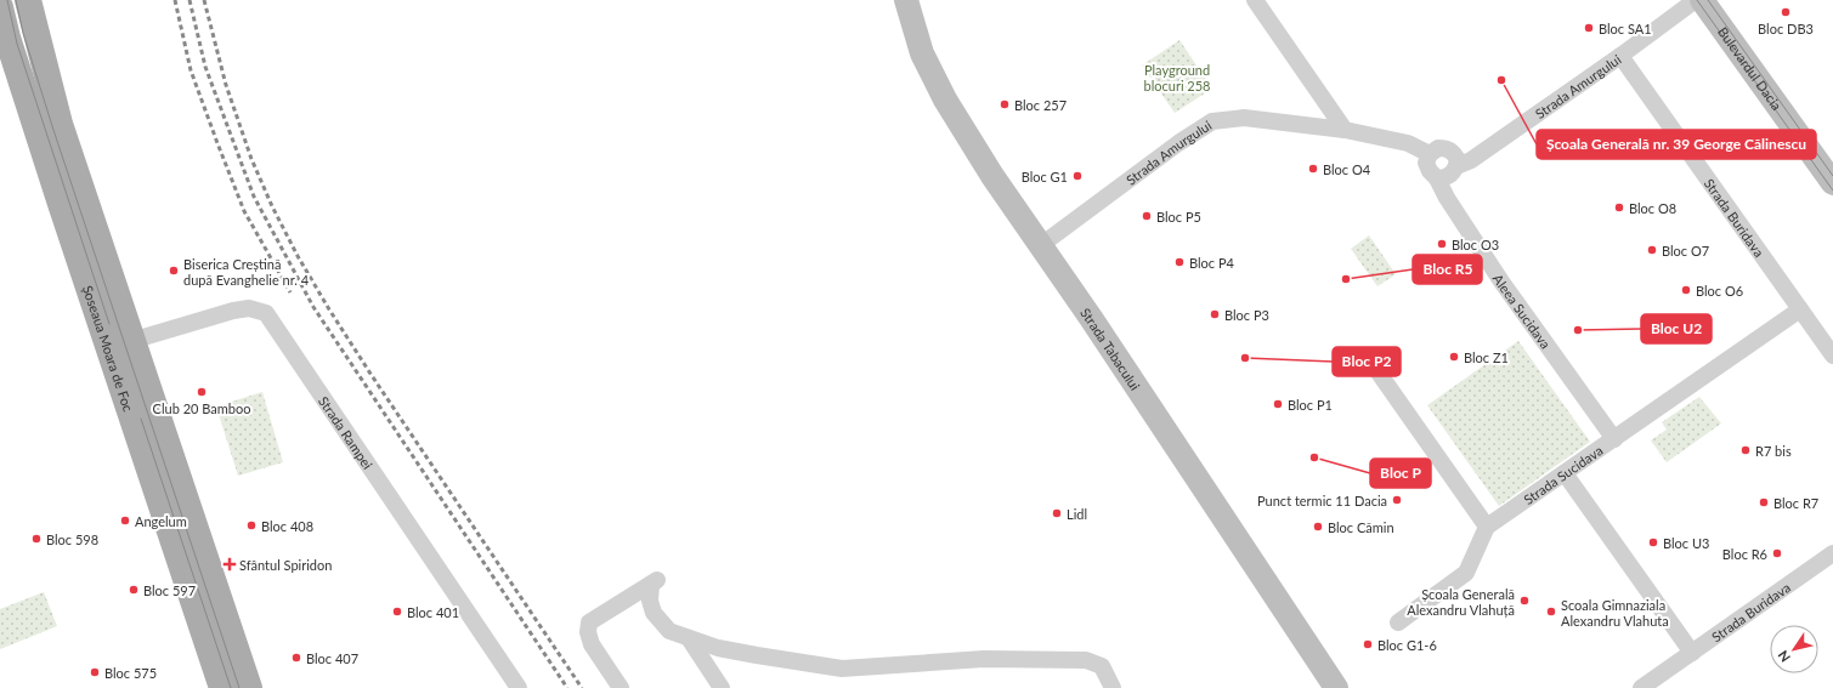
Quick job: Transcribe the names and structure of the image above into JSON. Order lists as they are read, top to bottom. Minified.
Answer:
{"streets":{"main road":["Șoseaua Moara de Foc"],"street":["Bulevardul Dacia","Strada Amurgului","Strada Buridava","Aleea Sucidava","Strada Tabacului","Strada Rampei","Strada Sucidava"]},"crossings":[["Strada Amurgului","Strada Buridava"],["Strada Amurgului","Aleea Sucidava"],["Strada Amurgului","Strada Tabacului"],["Strada Buridava","Strada Sucidava"],["Aleea Sucidava","Strada Sucidava"],["Șoseaua Moara de Foc","Strada Rampei"]],"parks":["Playground blocuri 258"],"places":{"other":["Bloc DB3","Bloc SA1","Școala Generală nr. 39 George Călinescu","Bloc 257","Bloc O4","Bloc G1","Bloc O8","Bloc P5","Bloc O3","Bloc O7","Bloc P4","Biserica Creștină după Evanghelie nr. 4","Bloc R5","Bloc O6","Bloc P3","Bloc U2","Bloc Z1","Bloc P2","Club 20 Bamboo","Bloc P1","R7 bis","Bloc P","Punct termic 11 Dacia","Bloc R7","Lidl","Angelum","Bloc 408","Bloc Cămin","Bloc 598","Bloc U3","Bloc R6","Bloc 597","Școala Generală Alexandru Vlahuță","Bloc 401","Scoala Gimnaziala Alexandru Vlahuta","Bloc G1-6","Bloc 407","Bloc 575"],"health":["Sfântul Spiridon"]},"north":"bottom left"}
